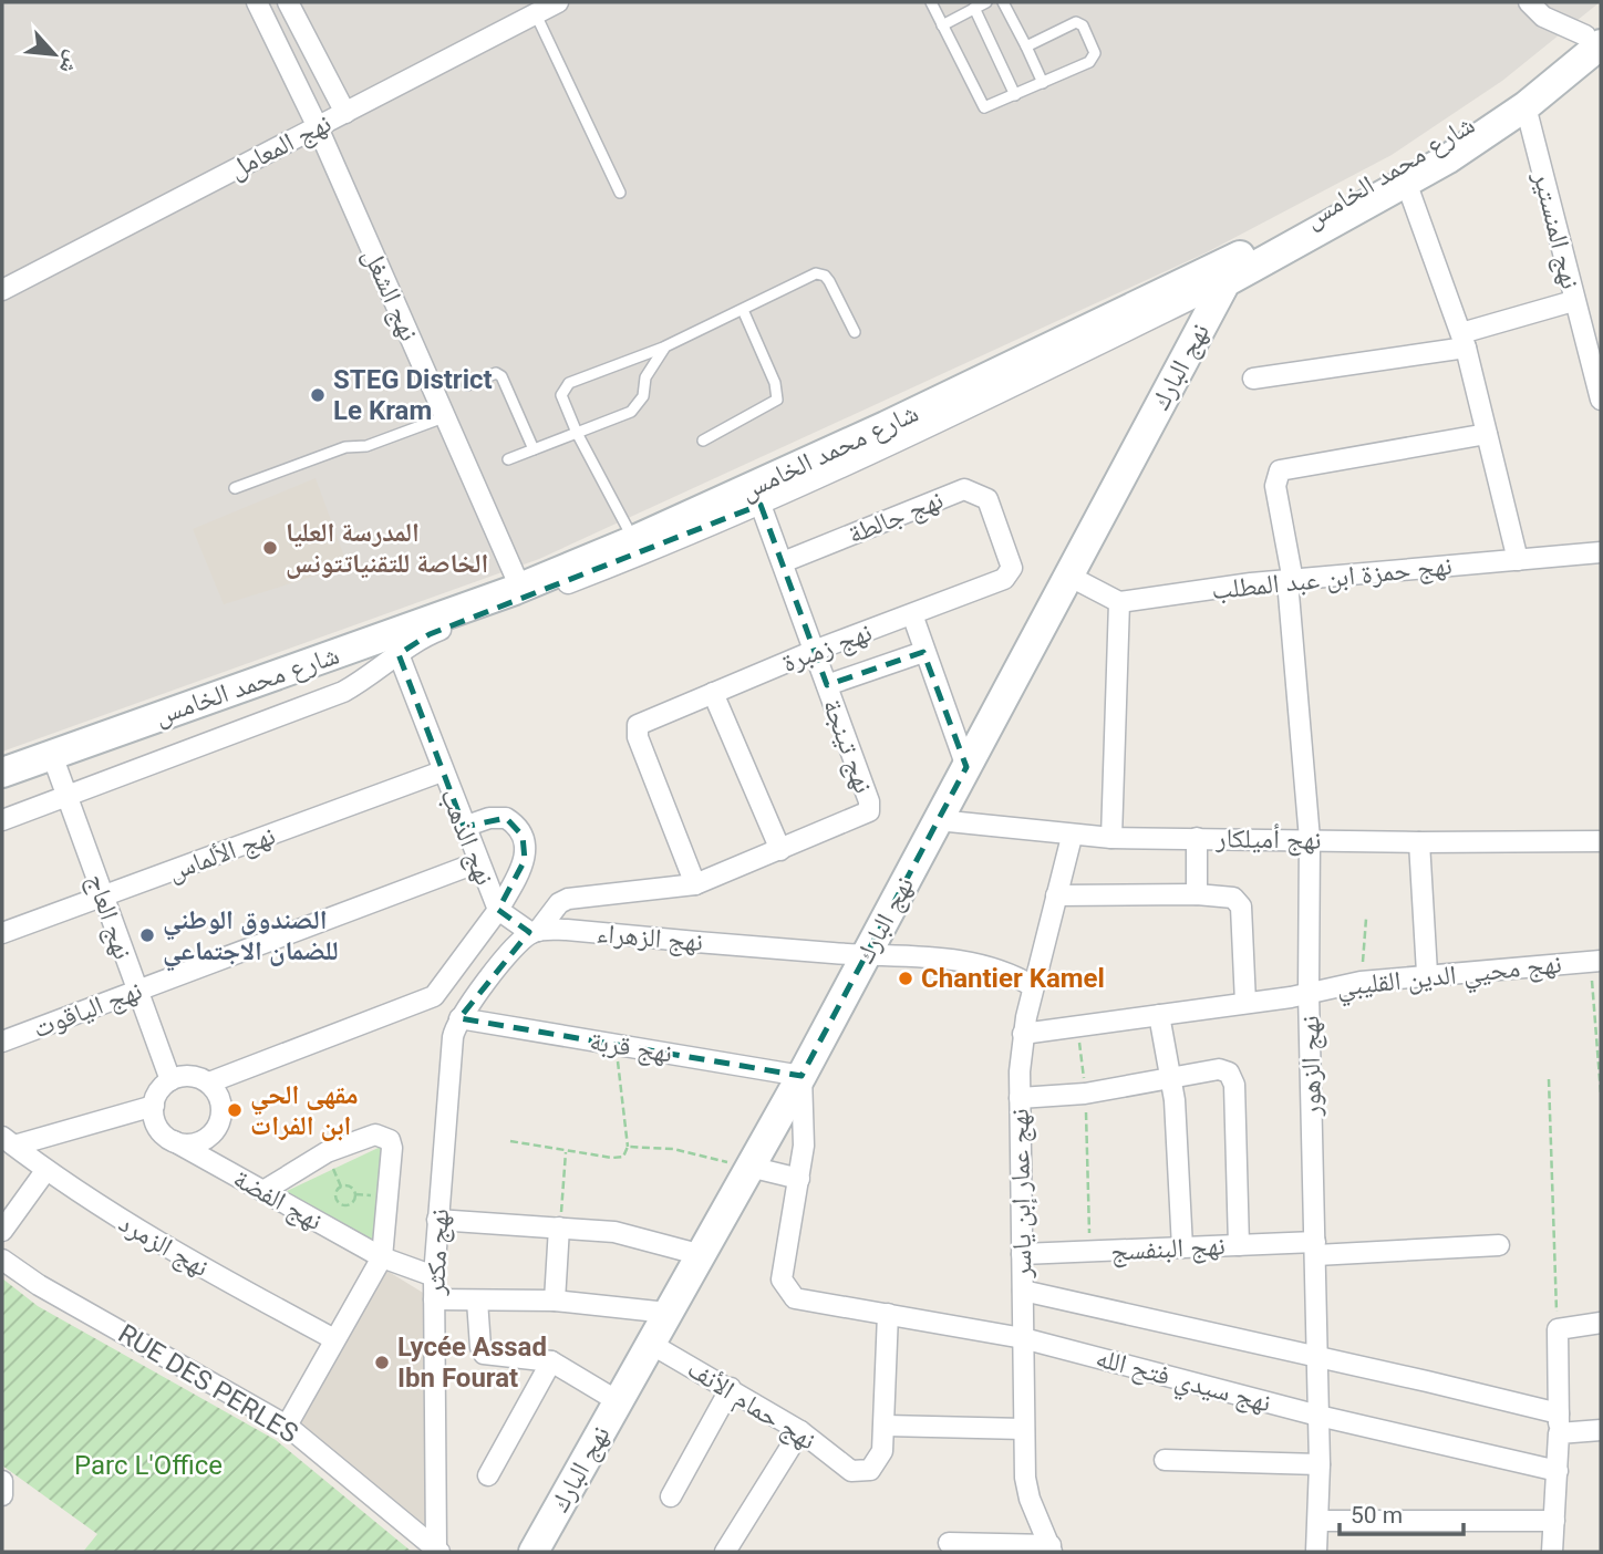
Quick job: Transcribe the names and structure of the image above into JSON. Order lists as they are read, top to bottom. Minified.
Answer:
{"streets":{"street":["نهج المعامل","شارع محمد الخامس","نهج المنستير","نهج الشغل","نهج البارك","نهج جالطة","نهج حمزة ابن عبد المطلب","نهج زمبرة","نهج تينجة","نهج الذهب","نهج أميلكار","نهج الألماس","نهج العاج","نهج الزهراء","نهج محيي الدين القليبي","نهج الياقوت","نهج قربة","نهج الزهور","نهج عمار إبن ياسر","نهج الفضة","نهج الزمرد","نهج البنفسج","نهج مكثر","نهج سيدي فتح الله","RUE DES PERLES","نهج حمام الأنف"]},"crossings":[["نهج المعامل","نهج الشغل"],["شارع محمد الخامس","نهج الشغل"],["شارع محمد الخامس","نهج العاج"],["نهج البارك","نهج أميلكار"],["نهج البارك","نهج الزهراء"],["نهج البارك","نهج قربة"],["نهج البارك","نهج حمام الأنف"],["نهج جالطة","نهج زمبرة"],["نهج جالطة","نهج تينجة"],["نهج حمزة ابن عبد المطلب","نهج الزهور"],["نهج زمبرة","نهج تينجة"],["نهج الذهب","نهج الألماس"],["نهج الذهب","نهج الياقوت"],["نهج الذهب","نهج قربة"],["نهج أميلكار","نهج الزهور"],["نهج أميلكار","نهج عمار إبن ياسر"],["نهج الألماس","نهج العاج"],["نهج العاج","نهج الياقوت"],["نهج العاج","نهج الفضة"],["نهج الزهراء","نهج عمار إبن ياسر"],["نهج محيي الدين القليبي","نهج الزهور"],["نهج محيي الدين القليبي","نهج عمار إبن ياسر"],["نهج قربة","نهج مكثر"],["نهج الزهور","نهج البنفسج"],["نهج الزهور","نهج سيدي فتح الله"],["نهج عمار إبن ياسر","نهج البنفسج"],["نهج عمار إبن ياسر","نهج سيدي فتح الله"],["نهج الفضة","نهج مكثر"],["نهج مكثر","RUE DES PERLES"]],"parks":["Parc L'Office"],"places":["STEG District Le Kram","المدرسة العليا الخاصة للتقنياتتونس","الصندوق الوطني للضمان الاجتماعي","Chantier Kamel","مقهى الحي ابن الفرات","Lycée Assad Ibn Fourat"],"scale_bar":"50 m","north":"bottom right"}
